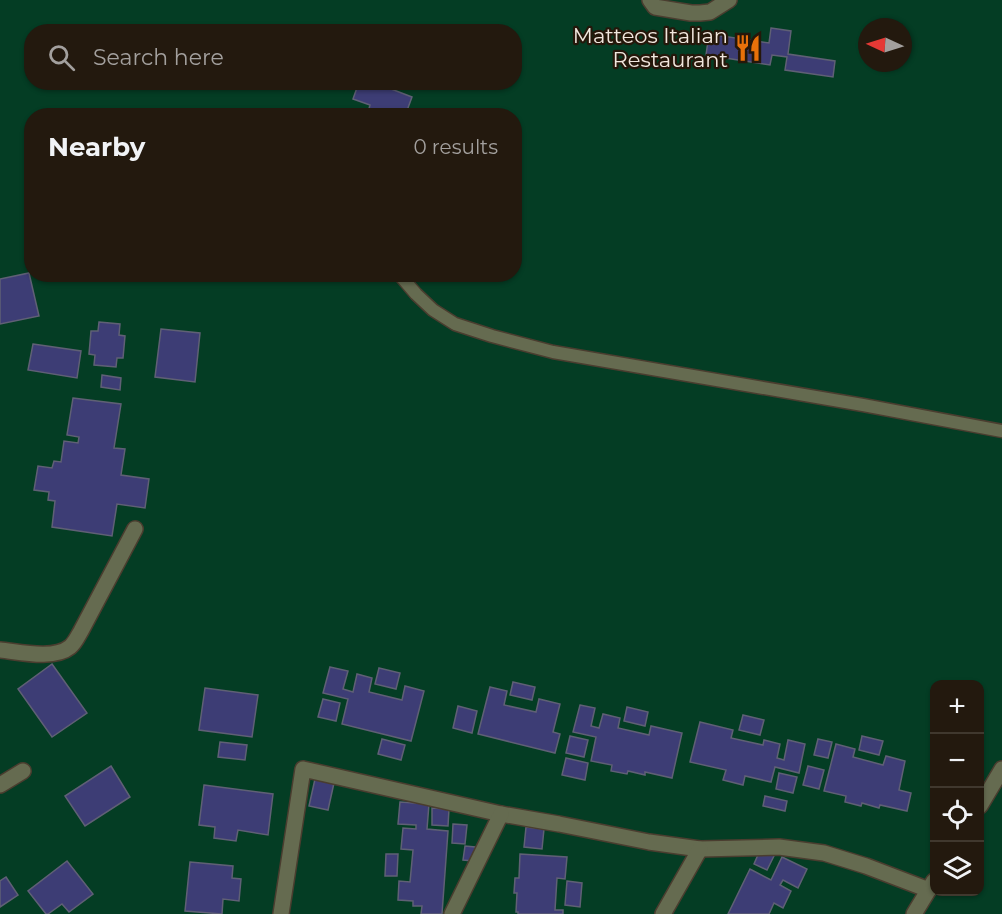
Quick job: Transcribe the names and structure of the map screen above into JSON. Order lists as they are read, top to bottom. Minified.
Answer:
{"places":{"restaurant":["Matteos Italian Restaurant"]},"north":"left","page":{"search":"Search here","heading":["Nearby","0 results"],"map_buttons":["+","−"]}}
